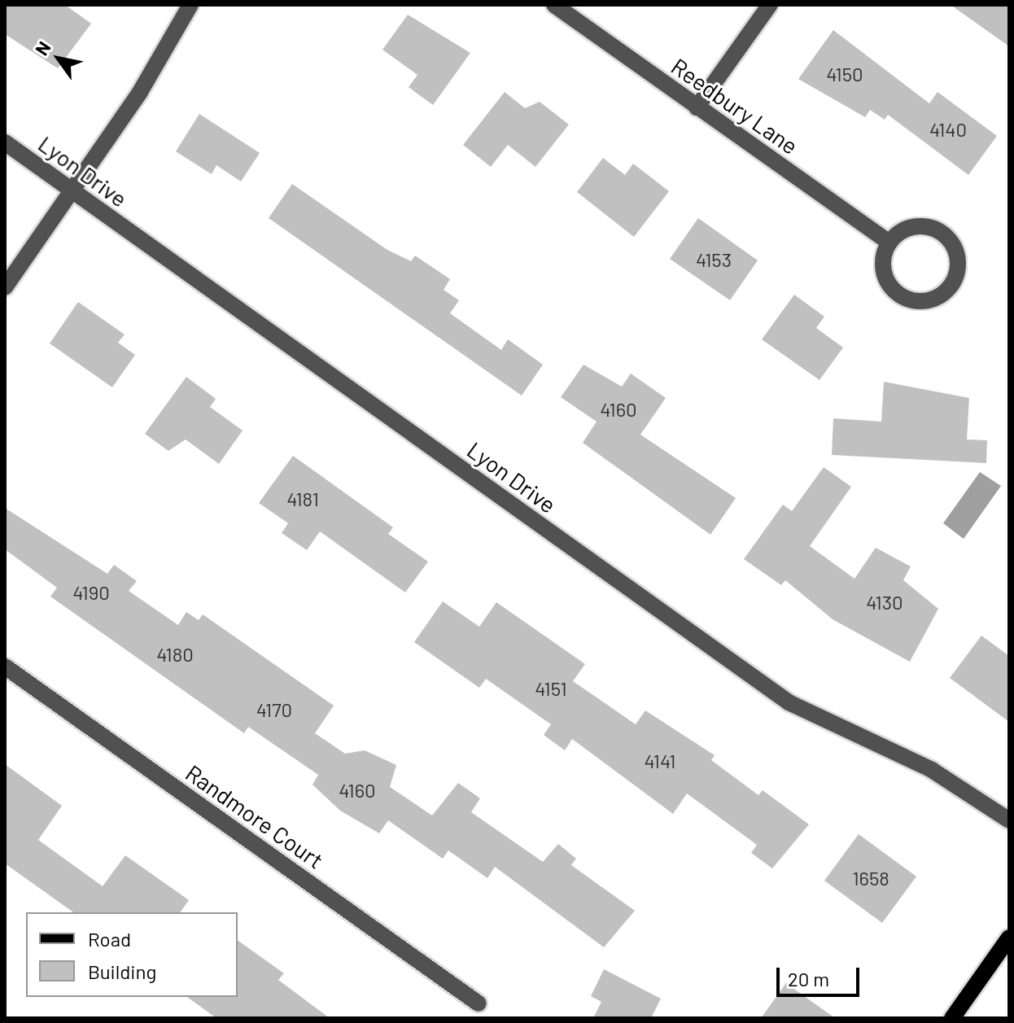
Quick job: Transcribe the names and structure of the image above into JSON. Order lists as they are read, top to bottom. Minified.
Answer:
{"streets":{"street":["Reedbury Lane","Lyon Drive","Randmore Court"]},"house_numbers":["4150","4140","4153","4160","4181","4190","4130","4180","4151","4170","4141","4160","1658"],"legend":["Road","Building"],"scale_bar":"20 m","north":"top left"}
